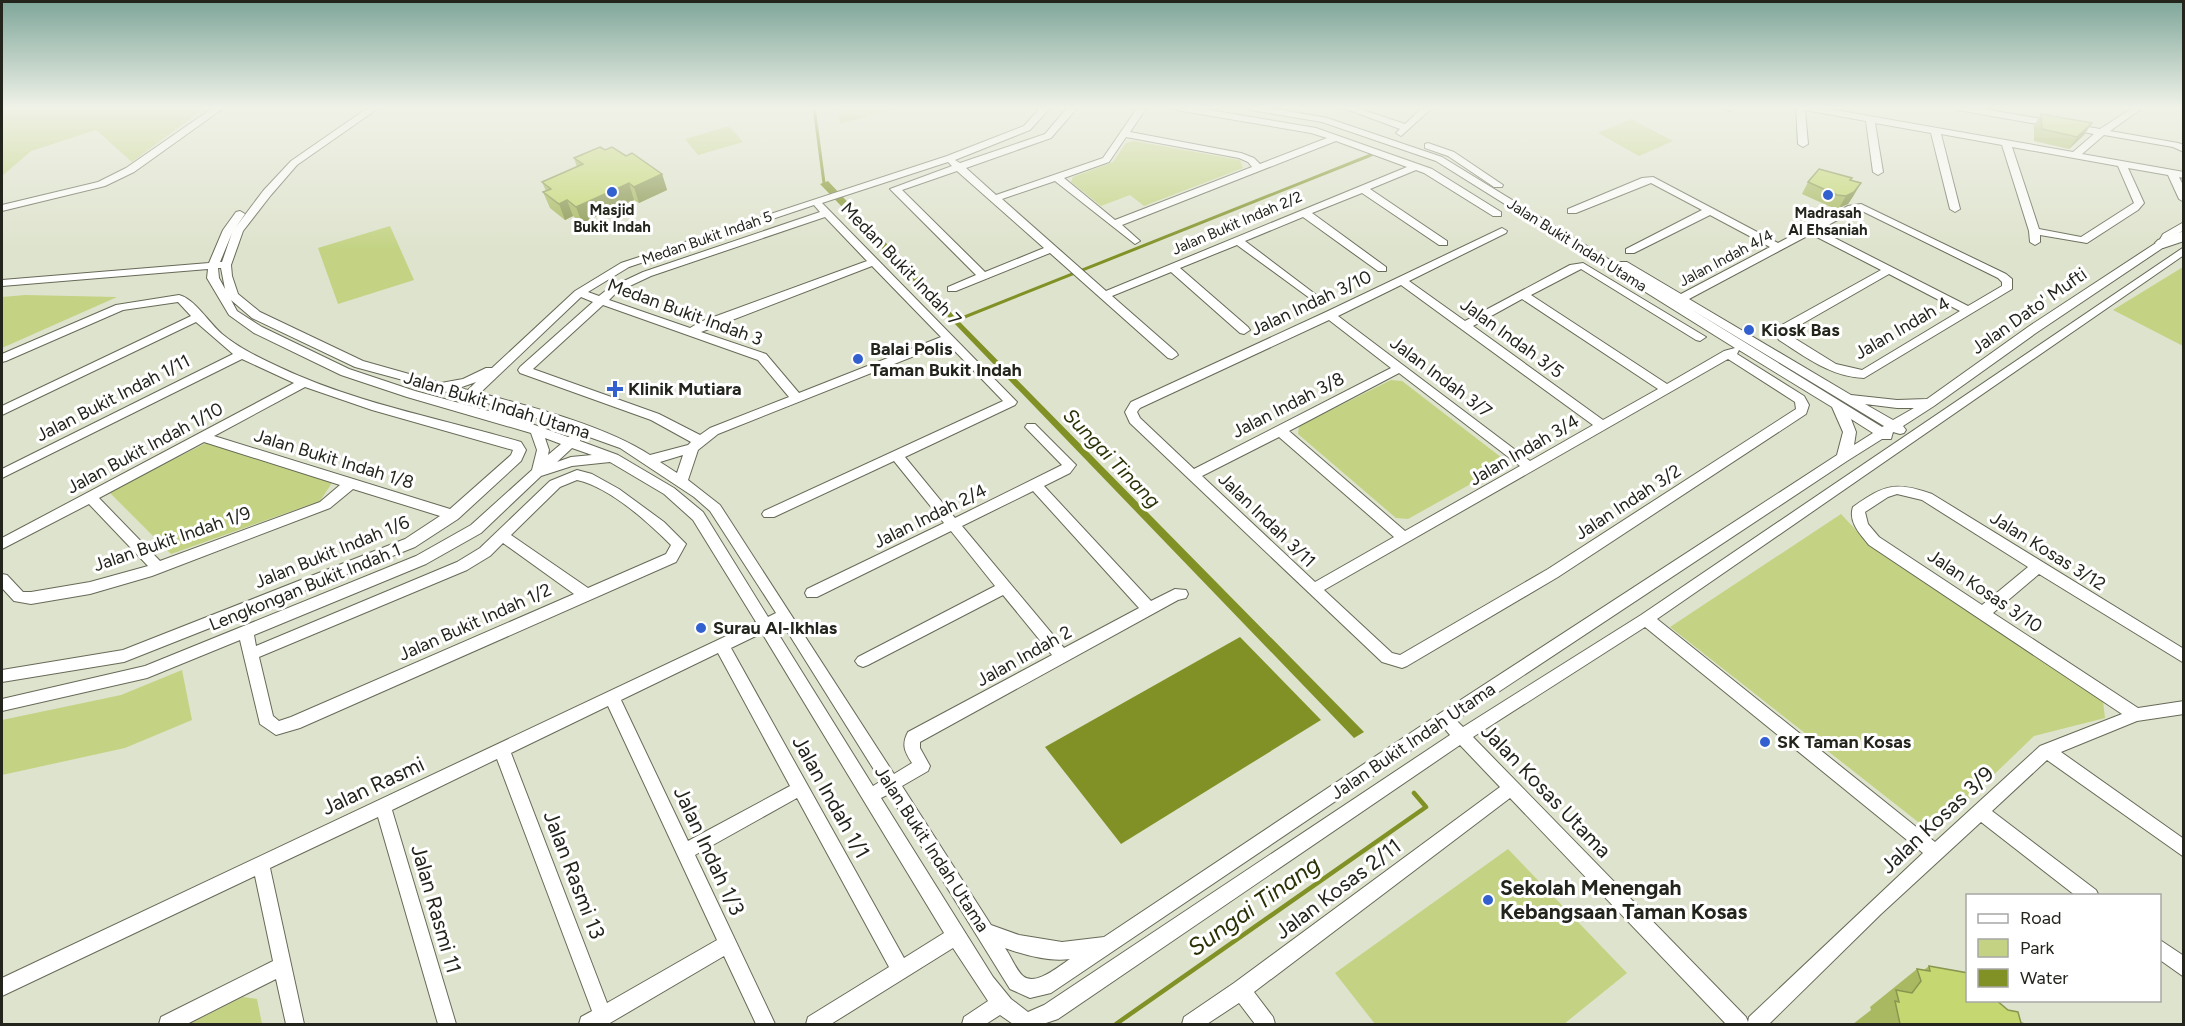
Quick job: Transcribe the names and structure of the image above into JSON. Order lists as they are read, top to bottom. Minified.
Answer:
{"streets":{"street":["Jalan Bukit Indah 2/2","Medan Bukit Indah 5","Jalan Bukit Indah Utama","Jalan Indah 4/4","Medan Bukit Indah 7","Jalan Indah 3/10","Jalan Dato' Mufti","Medan Bukit Indah 3","Jalan Indah 4","Jalan Indah 3/5","Jalan Indah 3/7","Jalan Bukit Indah 1/11","Jalan Indah 3/8","Jalan Bukit Indah 1/10","Jalan Indah 3/4","Jalan Bukit Indah 1/8","Jalan Indah 3/2","Jalan Indah 2/4","Jalan Indah 3/11","Jalan Bukit Indah 1/9","Jalan Kosas 3/12","Jalan Bukit Indah 1/6","Lengkongan Bukit Indah 1","Jalan Kosas 3/10","Jalan Bukit Indah 1/2","Jalan Indah 2","Jalan Rasmi","Jalan Kosas Utama","Jalan Indah 1/1","Jalan Kosas 3/9","Jalan Indah 1/3","Jalan Rasmi 13","Jalan Kosas 2/11","Jalan Rasmi 11"]},"crossings":[["Medan Bukit Indah 5","Medan Bukit Indah 7"],["Medan Bukit Indah 5","Medan Bukit Indah 3"],["Jalan Bukit Indah Utama","Jalan Indah 4/4"],["Jalan Bukit Indah Utama","Jalan Dato' Mufti"],["Jalan Bukit Indah Utama","Jalan Indah 3/4"],["Jalan Bukit Indah Utama","Jalan Indah 3/2"],["Jalan Bukit Indah Utama","Lengkongan Bukit Indah 1"],["Jalan Bukit Indah Utama","Jalan Indah 2"],["Jalan Bukit Indah Utama","Jalan Rasmi"],["Jalan Bukit Indah Utama","Jalan Kosas Utama"],["Jalan Indah 4/4","Jalan Indah 4"],["Jalan Indah 3/10","Jalan Indah 3/5"],["Jalan Indah 3/10","Jalan Indah 3/7"],["Jalan Indah 3/10","Jalan Indah 3/11"],["Jalan Indah 3/5","Jalan Indah 3/4"],["Jalan Indah 3/7","Jalan Indah 3/8"],["Jalan Indah 3/7","Jalan Indah 3/4"],["Jalan Indah 3/8","Jalan Indah 3/11"],["Jalan Bukit Indah 1/10","Jalan Bukit Indah 1/8"],["Jalan Bukit Indah 1/10","Jalan Bukit Indah 1/6"],["Jalan Indah 3/4","Jalan Indah 3/2"],["Jalan Indah 3/4","Jalan Indah 3/11"],["Jalan Bukit Indah 1/8","Jalan Bukit Indah 1/9"],["Jalan Bukit Indah 1/8","Jalan Bukit Indah 1/6"],["Jalan Indah 3/2","Jalan Indah 3/11"],["Jalan Kosas 3/12","Jalan Kosas 3/10"],["Jalan Kosas 3/10","Jalan Kosas 3/9"],["Jalan Rasmi","Jalan Indah 1/1"],["Jalan Rasmi","Jalan Indah 1/3"],["Jalan Rasmi","Jalan Rasmi 13"],["Jalan Rasmi","Jalan Rasmi 11"],["Jalan Kosas Utama","Jalan Kosas 2/11"]],"water":["Sungai Tinang"],"places":{"other":["Masjid Bukit Indah","Madrasah Al Ehsaniah","Kiosk Bas","Balai Polis Taman Bukit Indah","Surau Al-Ikhlas","SK Taman Kosas","Sekolah Menengah Kebangsaan Taman Kosas"],"health":["Klinik Mutiara"]},"legend":["Road","Park","Water"]}
